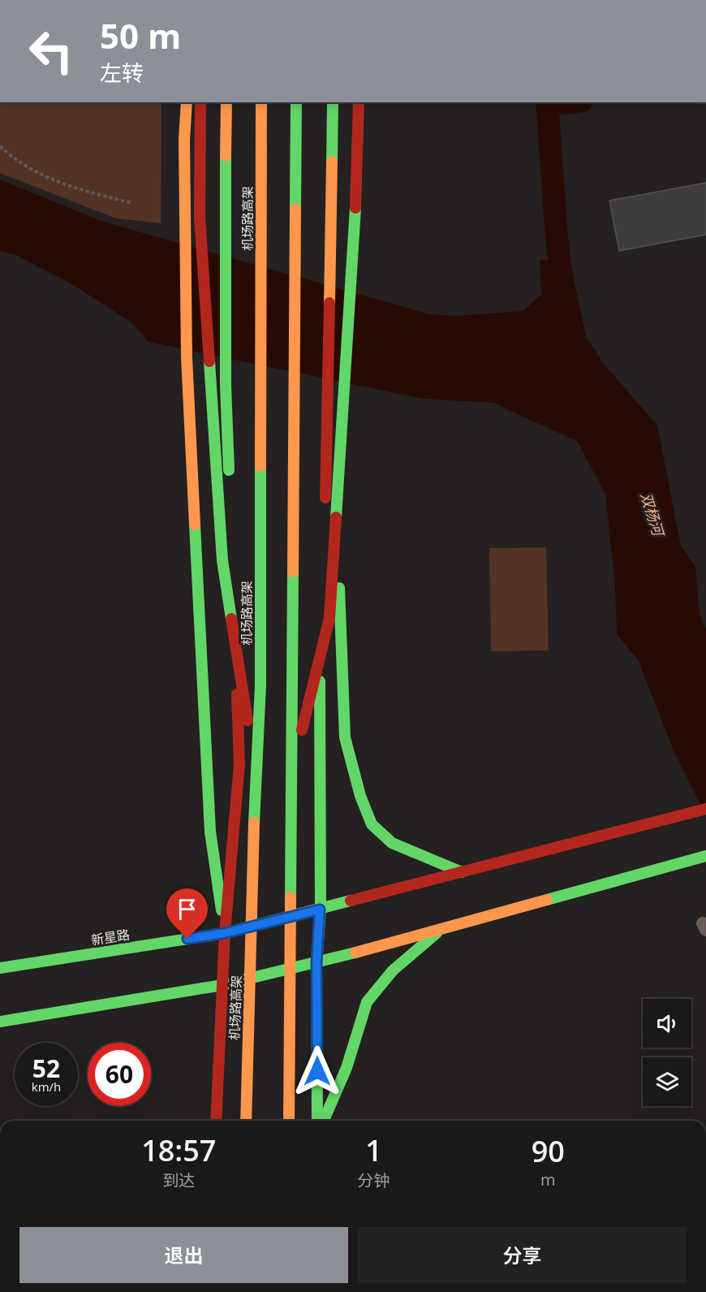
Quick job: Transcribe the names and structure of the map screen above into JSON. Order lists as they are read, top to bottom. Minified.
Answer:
{"streets":{"main road":["机场路高架","新星路"]},"water":["双杨河"],"page":{"turn":["50 m","左转"],"speed":"52 km/h","limit":"60","eta":["18:57","到达","1","分钟","90","m"],"buttons":["退出","分享"]}}
